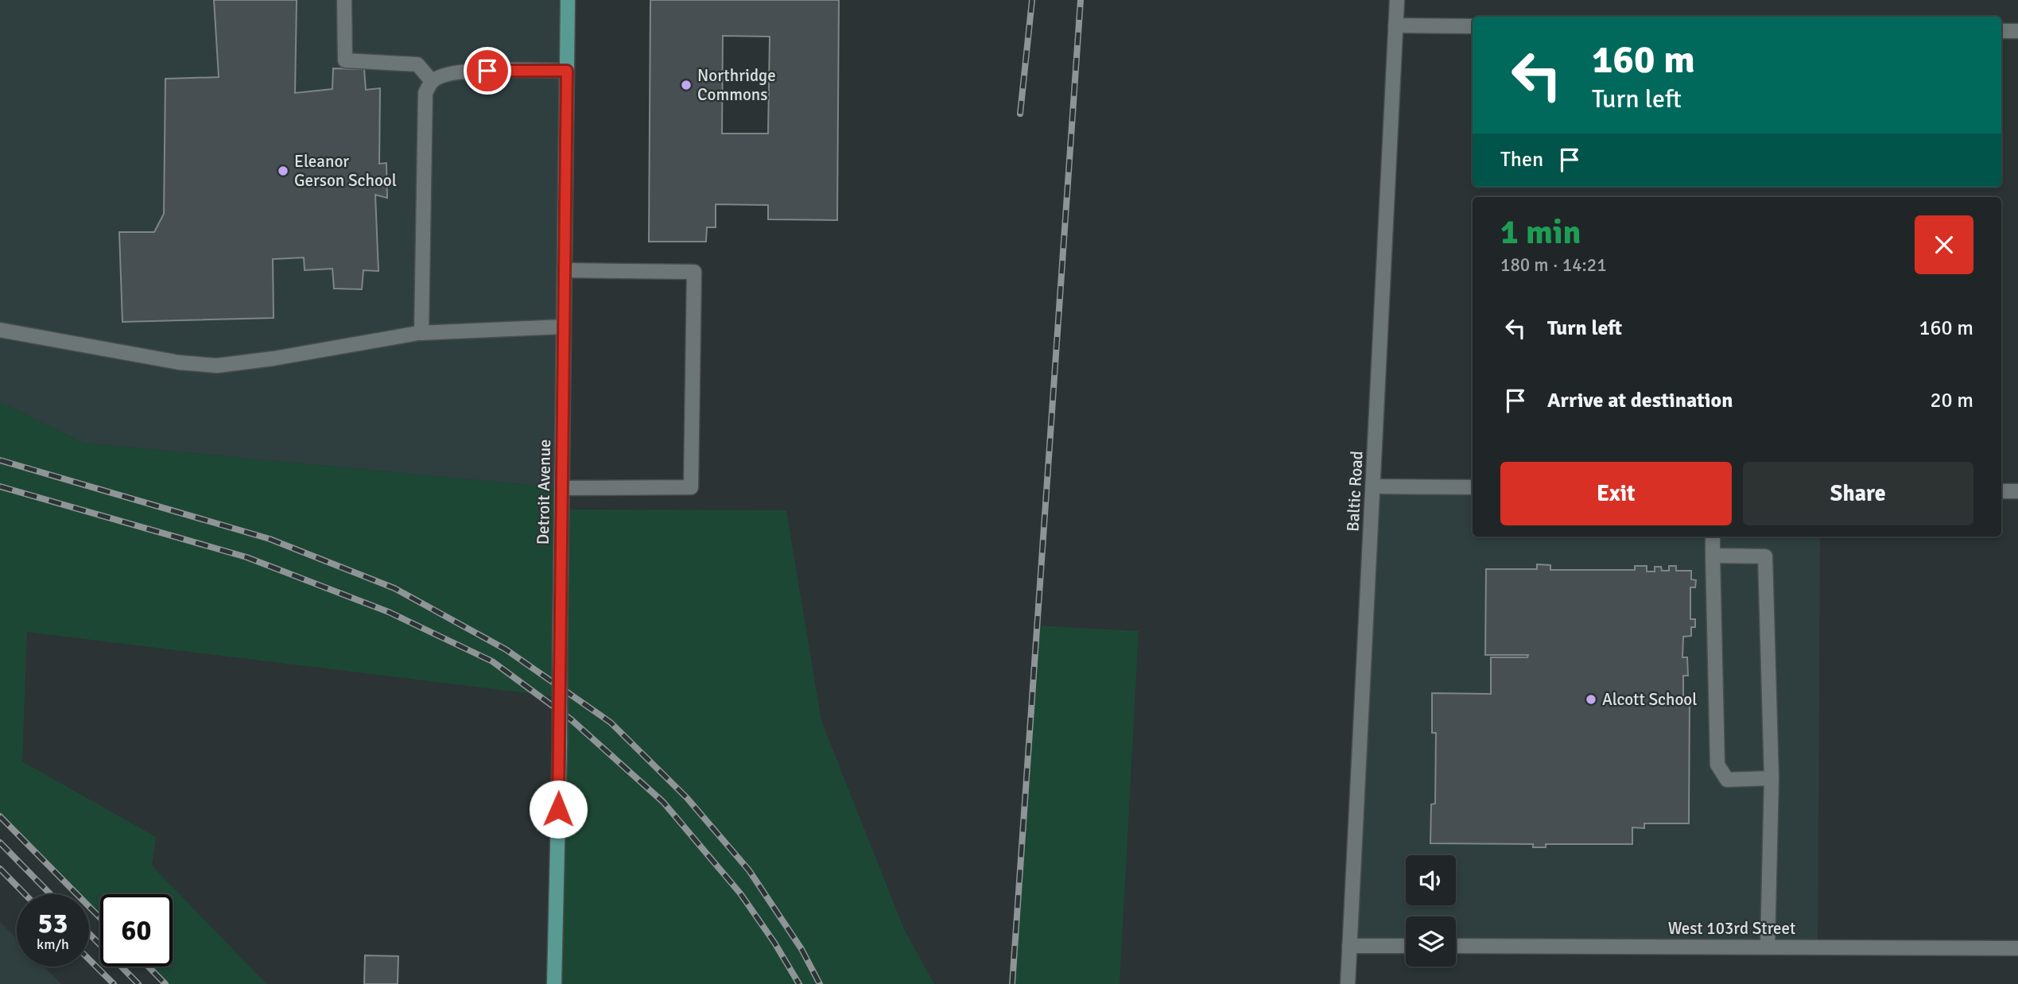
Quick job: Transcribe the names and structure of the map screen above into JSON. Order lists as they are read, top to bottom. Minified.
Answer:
{"streets":{"main road":["Detroit Avenue"],"street":["Baltic Road","West 103rd Street"]},"places":["Northridge Commons","Eleanor Gerson School","Alcott School"],"page":{"turn":["160 m","Turn left"],"then":"Then","heading":["1 min","180 m · 14:21"],"list":[{"name":"Turn left","value":"160 m"},{"name":"Arrive at destination","value":"20 m"}],"buttons":["Exit","Share"],"speed":"53 km/h","limit":"60"}}
